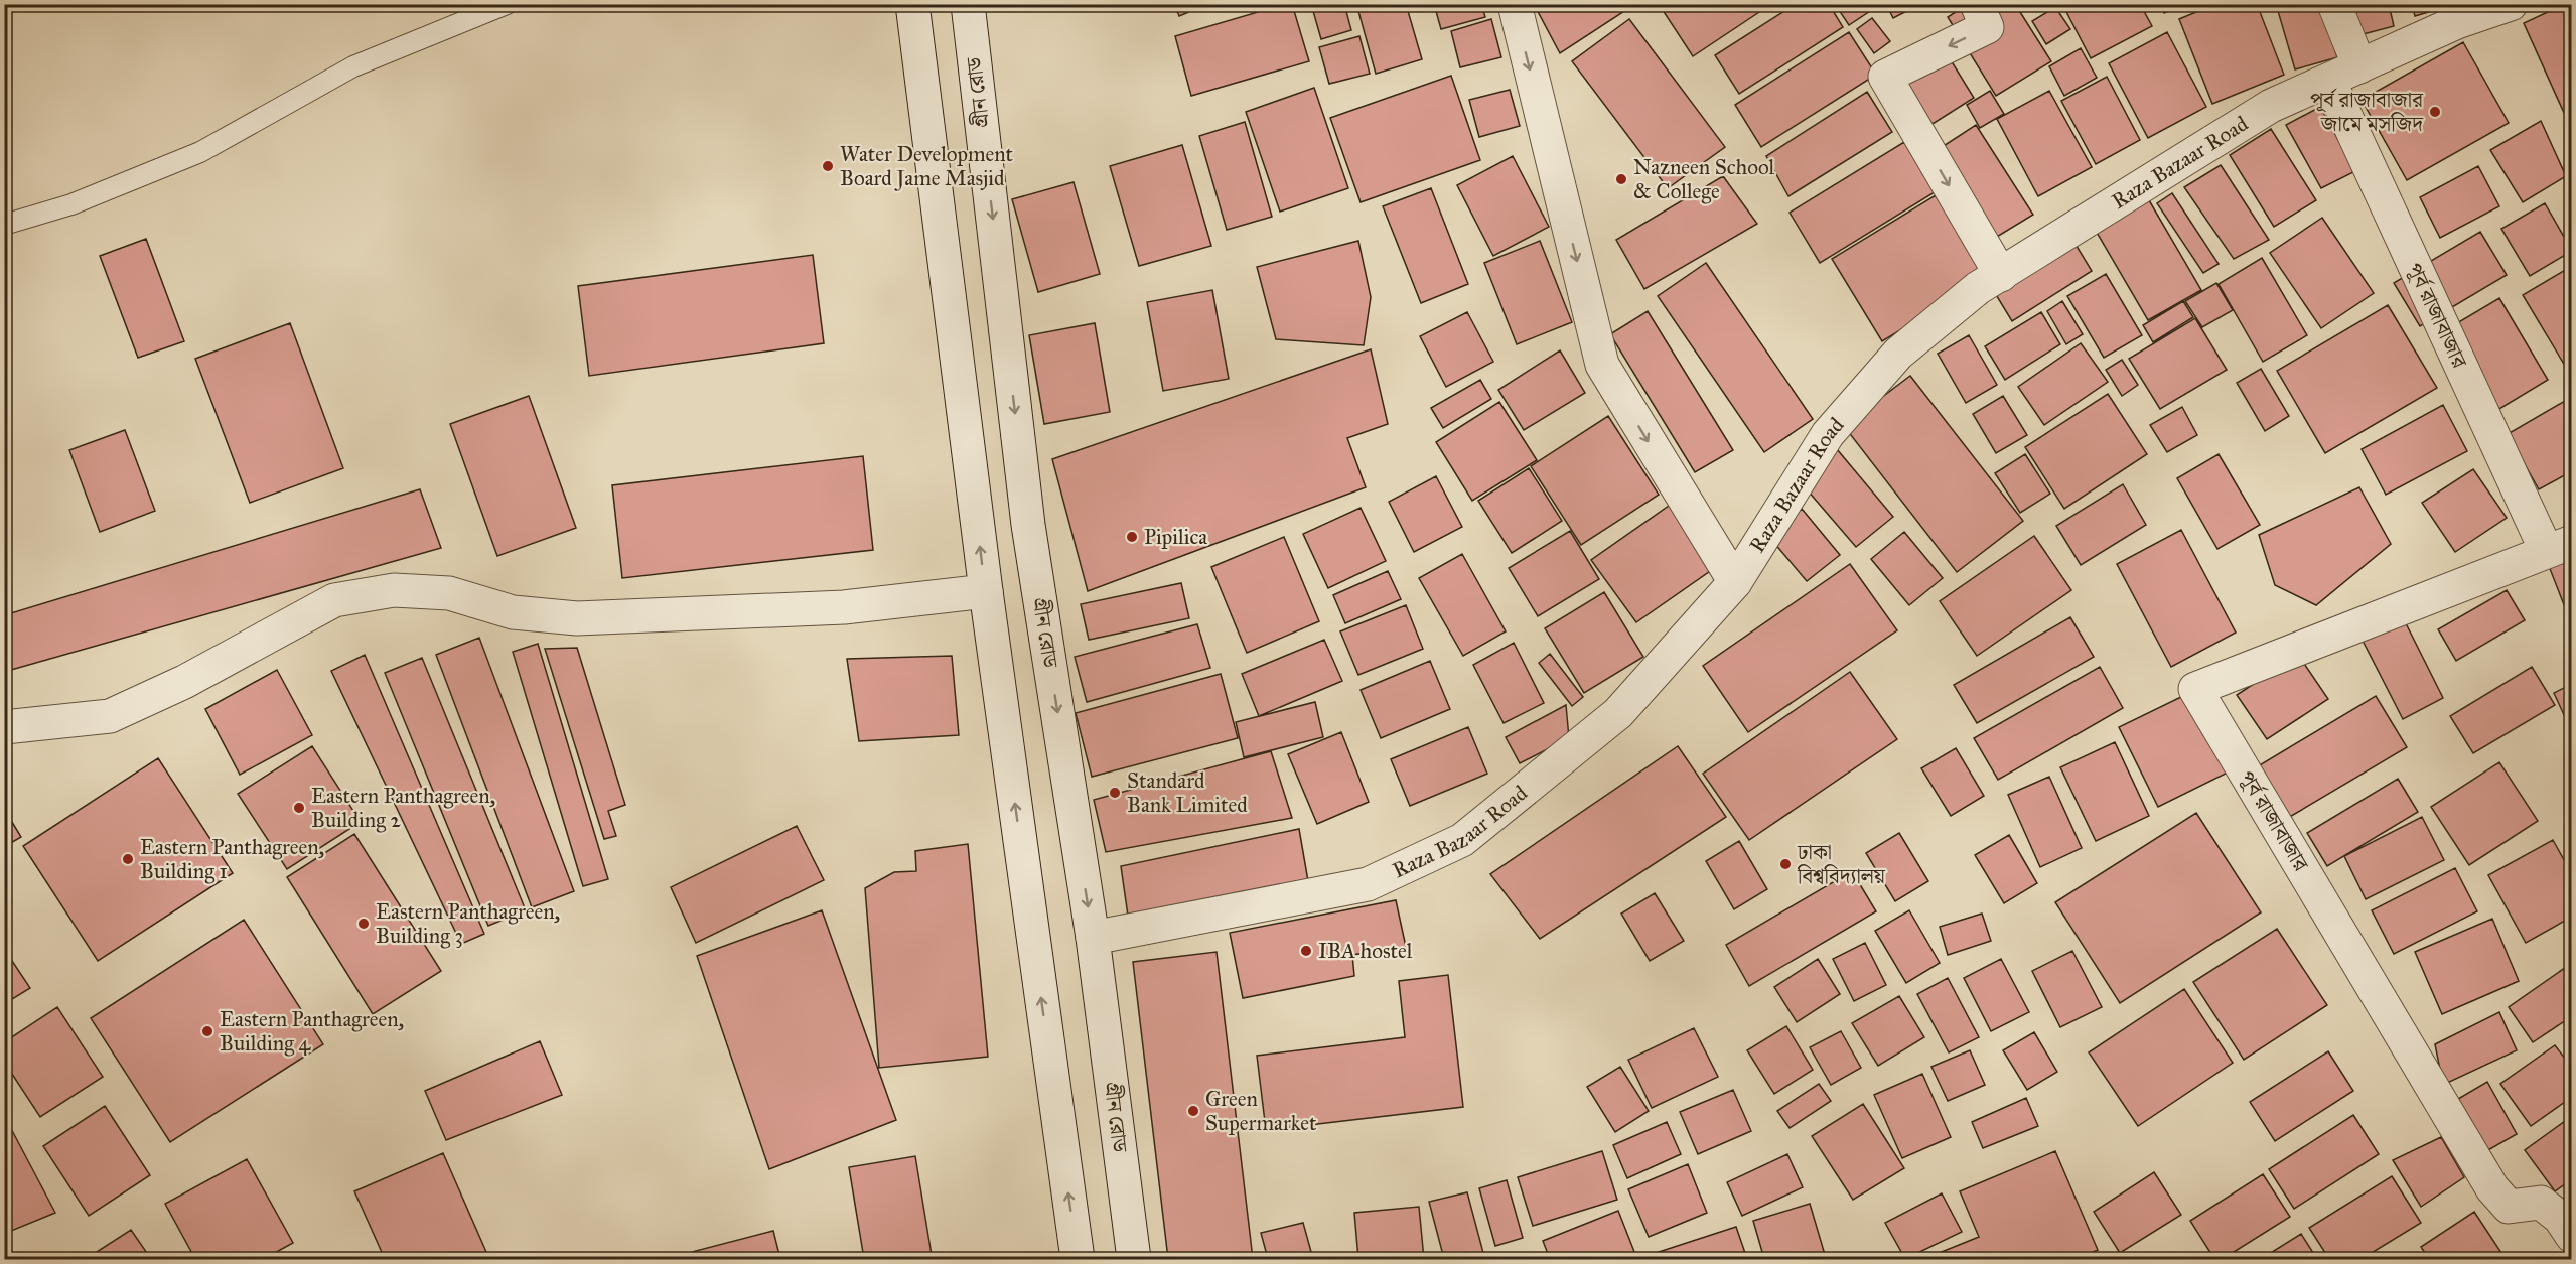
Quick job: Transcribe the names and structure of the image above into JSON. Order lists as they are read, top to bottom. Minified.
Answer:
{"streets":{"street":["গ্রীন রোড","Raza Bazaar Road","পূর্ব রাজাবাজার"]},"crossings":[["গ্রীন রোড","Raza Bazaar Road"],["Raza Bazaar Road","পূর্ব রাজাবাজার"]],"places":["পূর্ব রাজাবাজার জামে মসজিদ","Water Development Board Jame Masjid","Nazneen School & College","Pipilica","Standard Bank Limited","Eastern Panthagreen, Building 2","Eastern Panthagreen, Building 1","ঢাকা বিশ্ববিদ্যালয়","Eastern Panthagreen, Building 3","IBA hostel","Eastern Panthagreen, Building 4","Green Supermarket"]}
